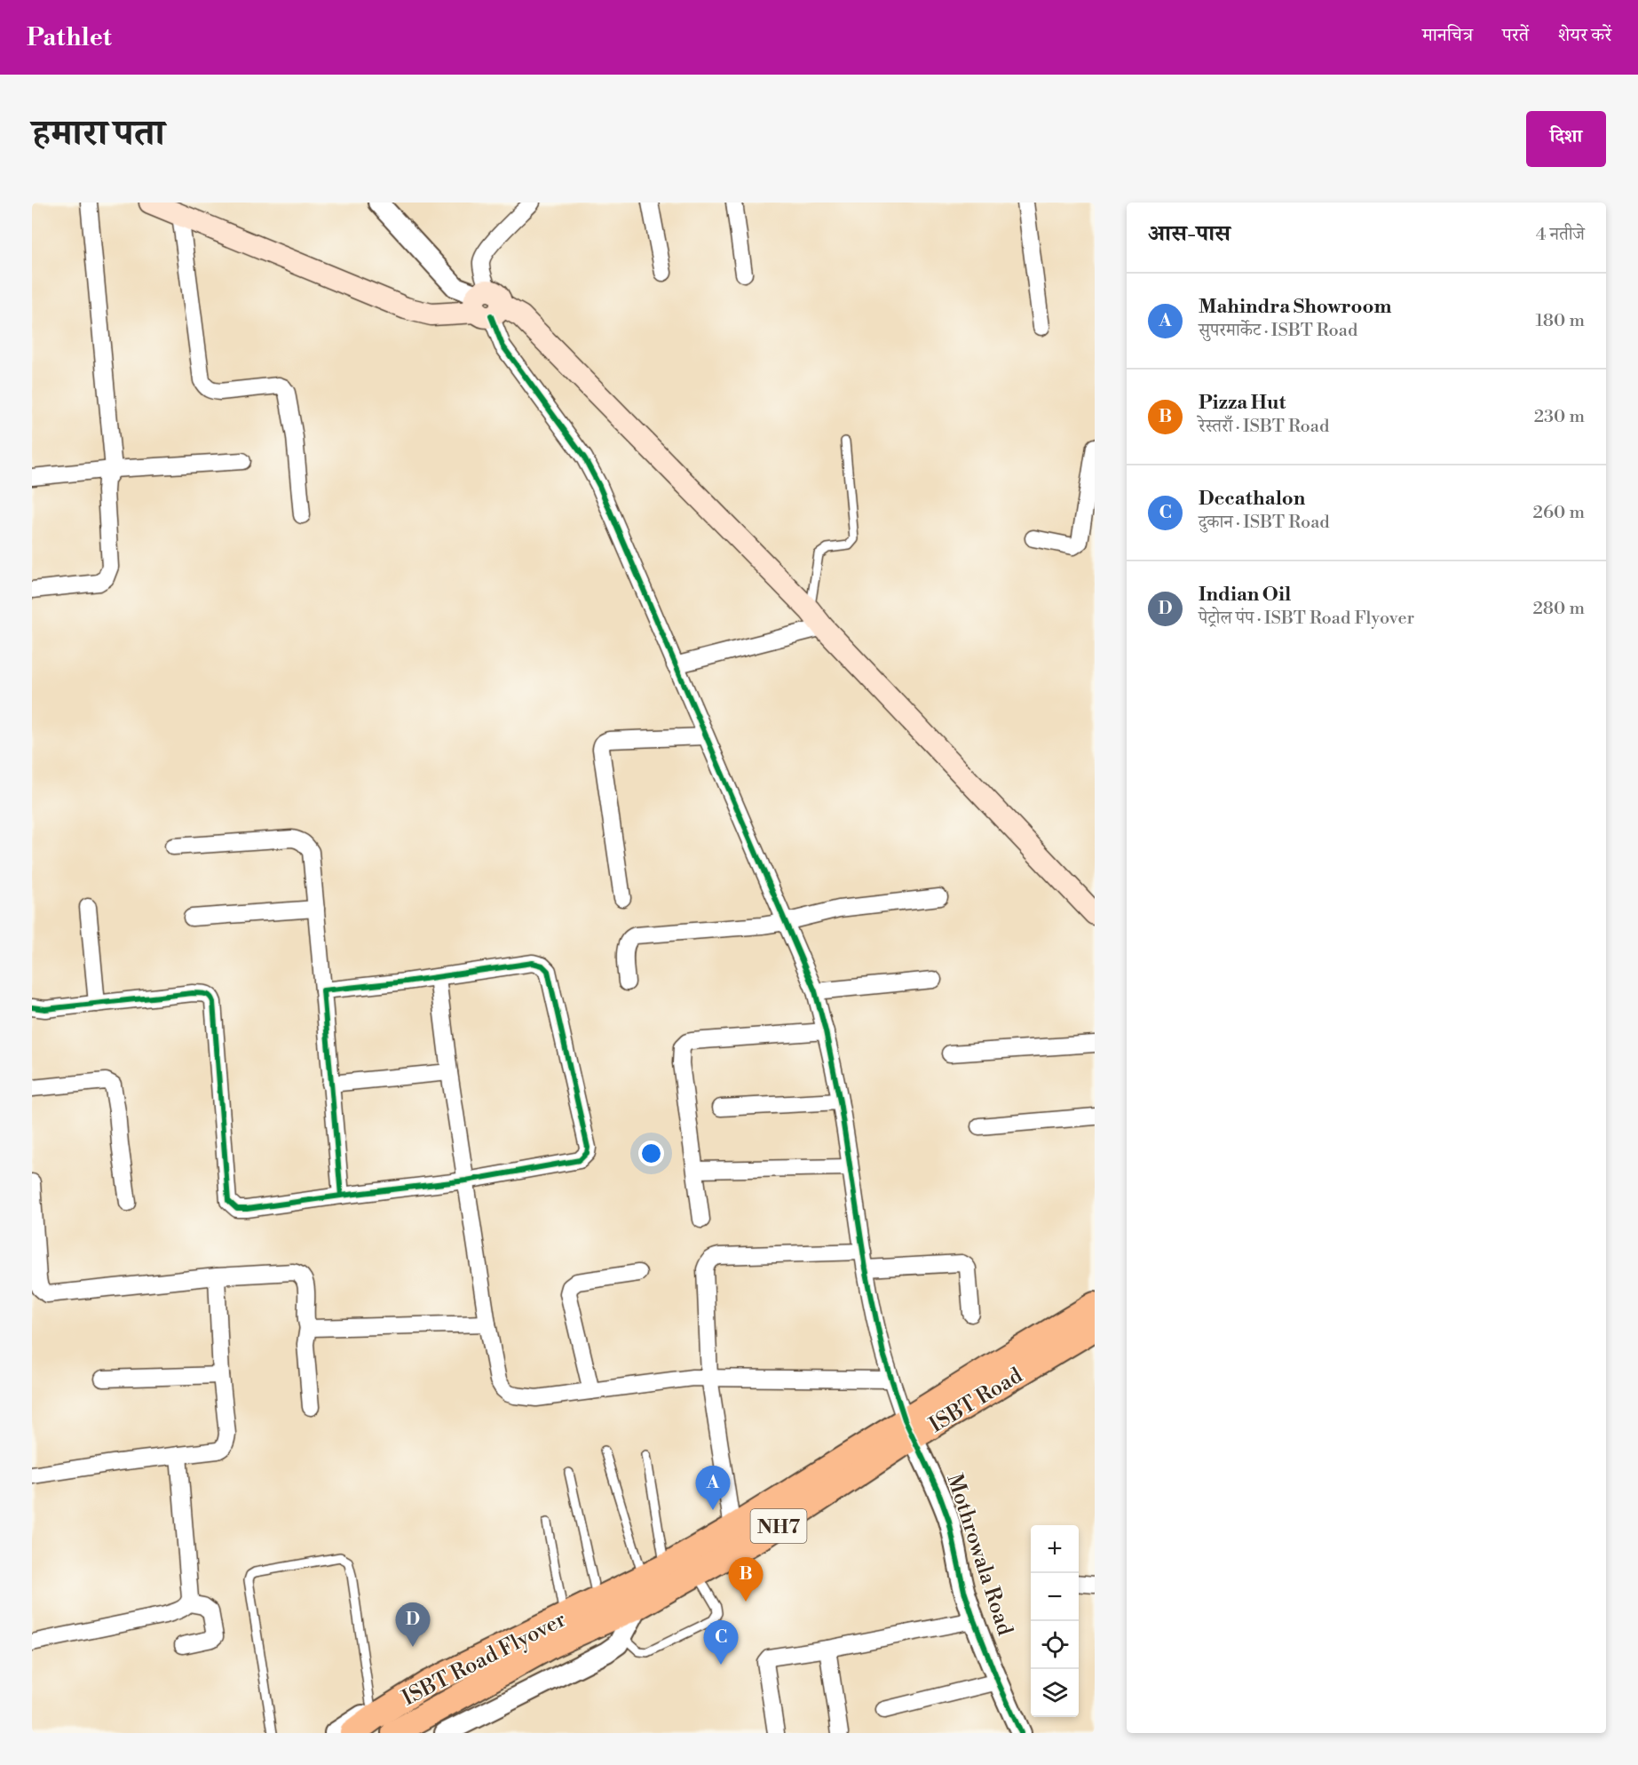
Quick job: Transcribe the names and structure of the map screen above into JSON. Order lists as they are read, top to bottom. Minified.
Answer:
{"streets":{"highway":["ISBT Road","NH7","ISBT Road Flyover"],"street":["Mothrowala Road"]},"crossings":[["ISBT Road","NH7"],["ISBT Road","Mothrowala Road"],["ISBT Road","ISBT Road Flyover"],["NH7","Mothrowala Road"],["NH7","ISBT Road Flyover"]],"page":{"header":"Pathlet","nav":["मानचित्र","परतें","शेयर करें"],"title":"हमारा पता","buttons":"दिशा","heading":["आस-पास","4 नतीजे"],"list":[{"mark":"A","name":"Mahindra Showroom","note":"सुपरमार्केट · ISBT Road","value":"180 m"},{"mark":"B","name":"Pizza Hut","note":"रेस्तराँ · ISBT Road","value":"230 m"},{"mark":"C","name":"Decathalon","note":"दुकान · ISBT Road","value":"260 m"},{"mark":"D","name":"Indian Oil","note":"पेट्रोल पंप · ISBT Road Flyover","value":"280 m"}],"pins":["A","B","D","C"],"map_buttons":["+","−"]}}
